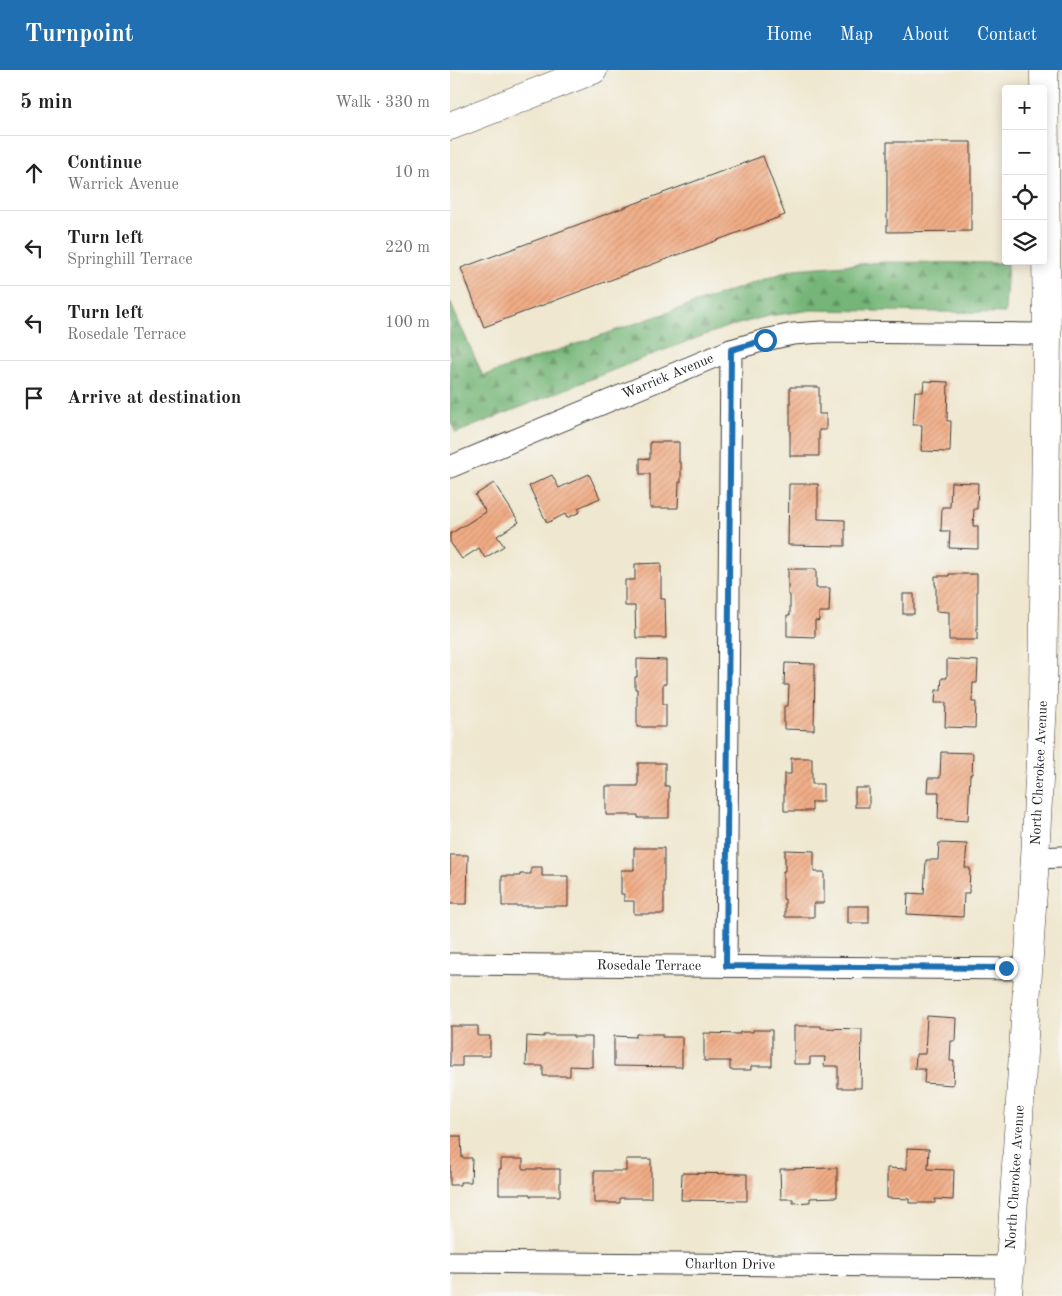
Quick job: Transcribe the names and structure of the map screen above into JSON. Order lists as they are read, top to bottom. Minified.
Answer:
{"streets":{"main road":["North Cherokee Avenue"],"street":["Warrick Avenue","Rosedale Terrace","Charlton Drive"]},"crossings":[["Warrick Avenue","North Cherokee Avenue"],["North Cherokee Avenue","Rosedale Terrace"],["North Cherokee Avenue","Charlton Drive"]],"page":{"header":"Turnpoint","nav":["Home","Map","About","Contact"],"heading":["5 min","Walk · 330 m"],"map_buttons":["+","−"],"list":[["Continue","Warrick Avenue","10 m"],["Turn left","Springhill Terrace","220 m"],["Turn left","Rosedale Terrace","100 m"],"Arrive at destination"]}}
